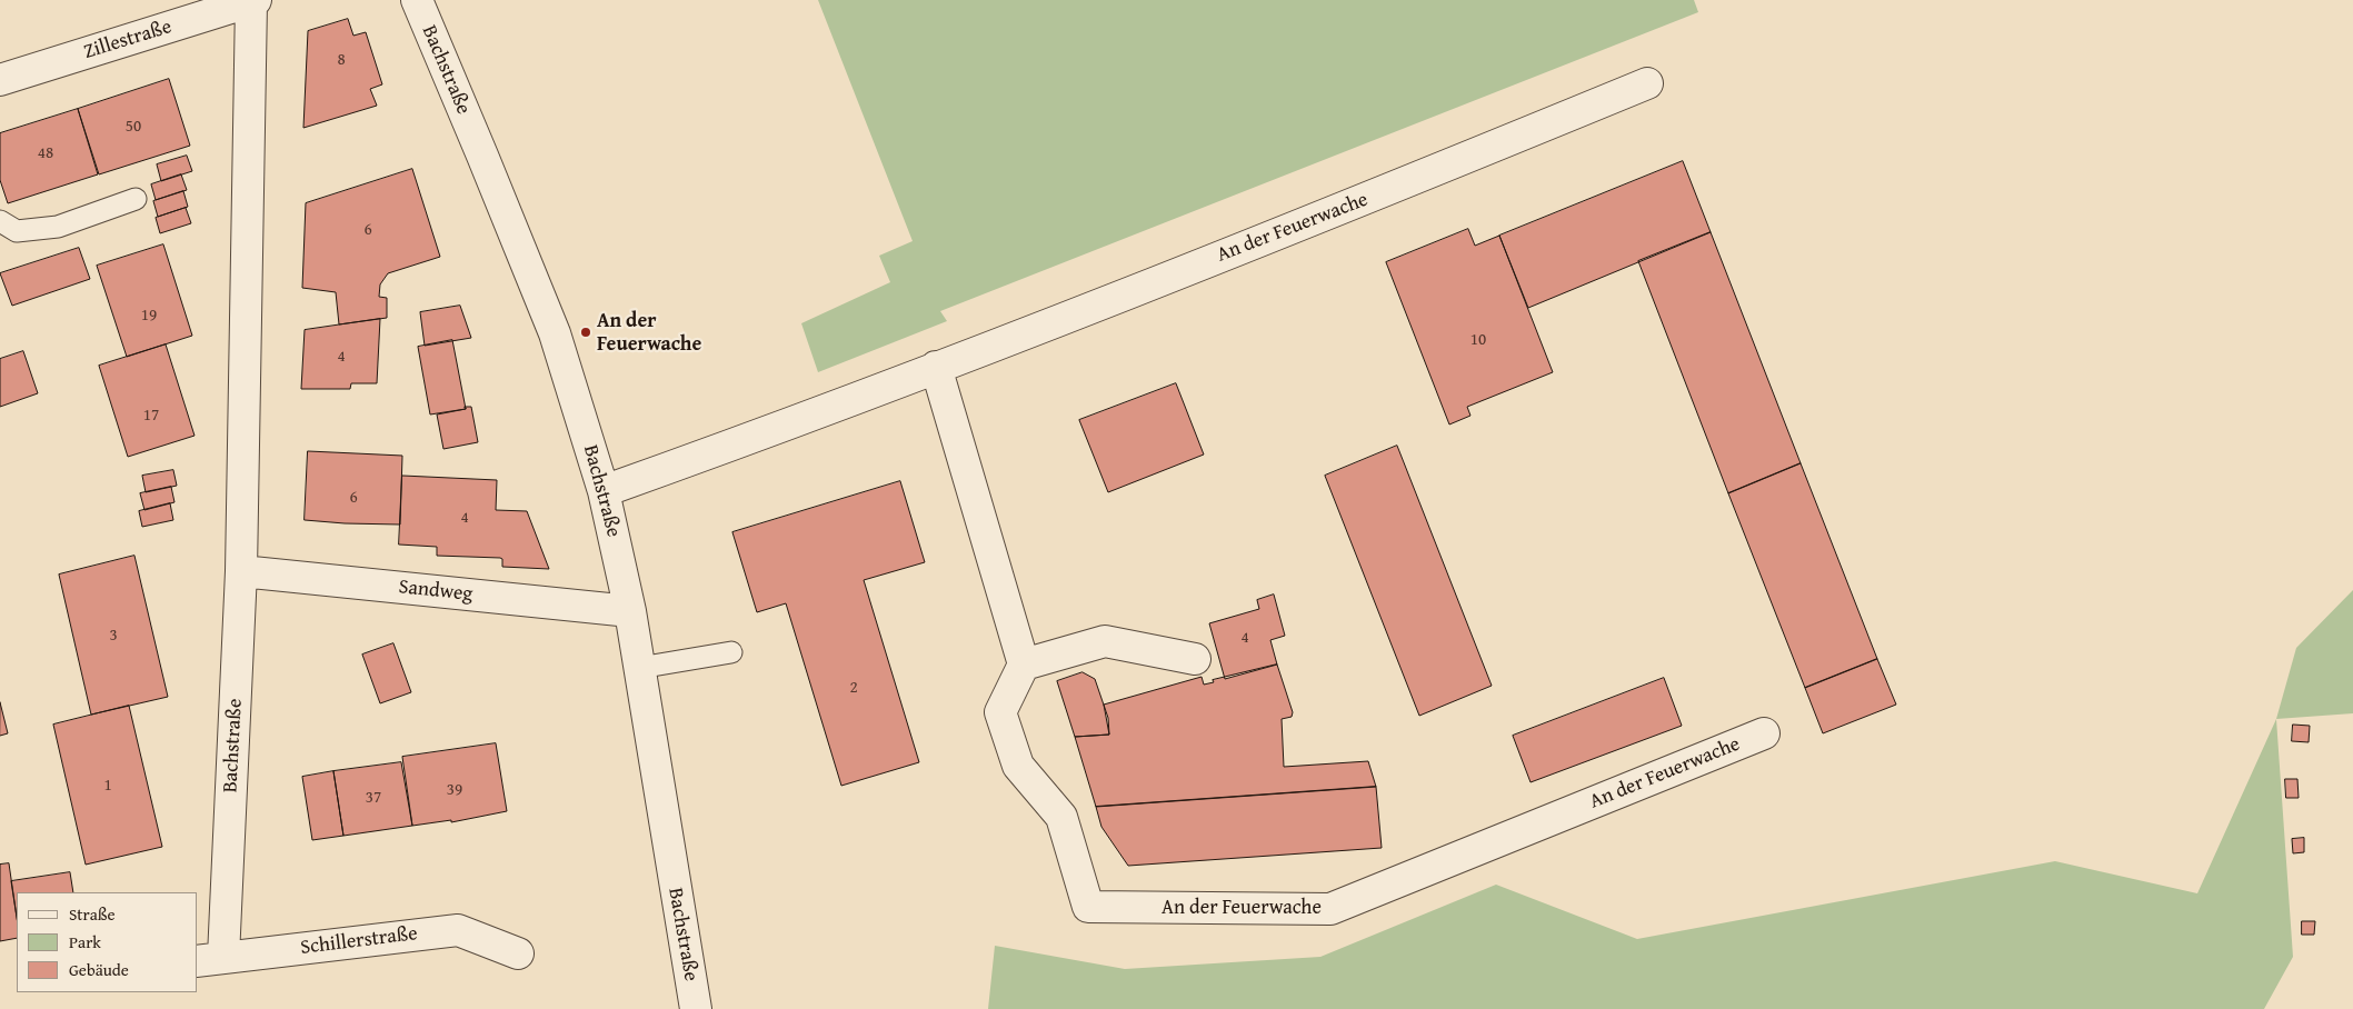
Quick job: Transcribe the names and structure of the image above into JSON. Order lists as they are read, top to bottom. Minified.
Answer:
{"streets":{"street":["Zillestraße","Bachstraße","An der Feuerwache","Sandweg","Schillerstraße"]},"crossings":[["Zillestraße","Bachstraße"],["Bachstraße","An der Feuerwache"],["Bachstraße","Sandweg"],["Bachstraße","Schillerstraße"]],"places":["An der Feuerwache"],"house_numbers":["8","50","48","6","19","10","4","17","6","4","3","4","2","1","39","37"],"legend":["Straße","Park","Gebäude"]}
